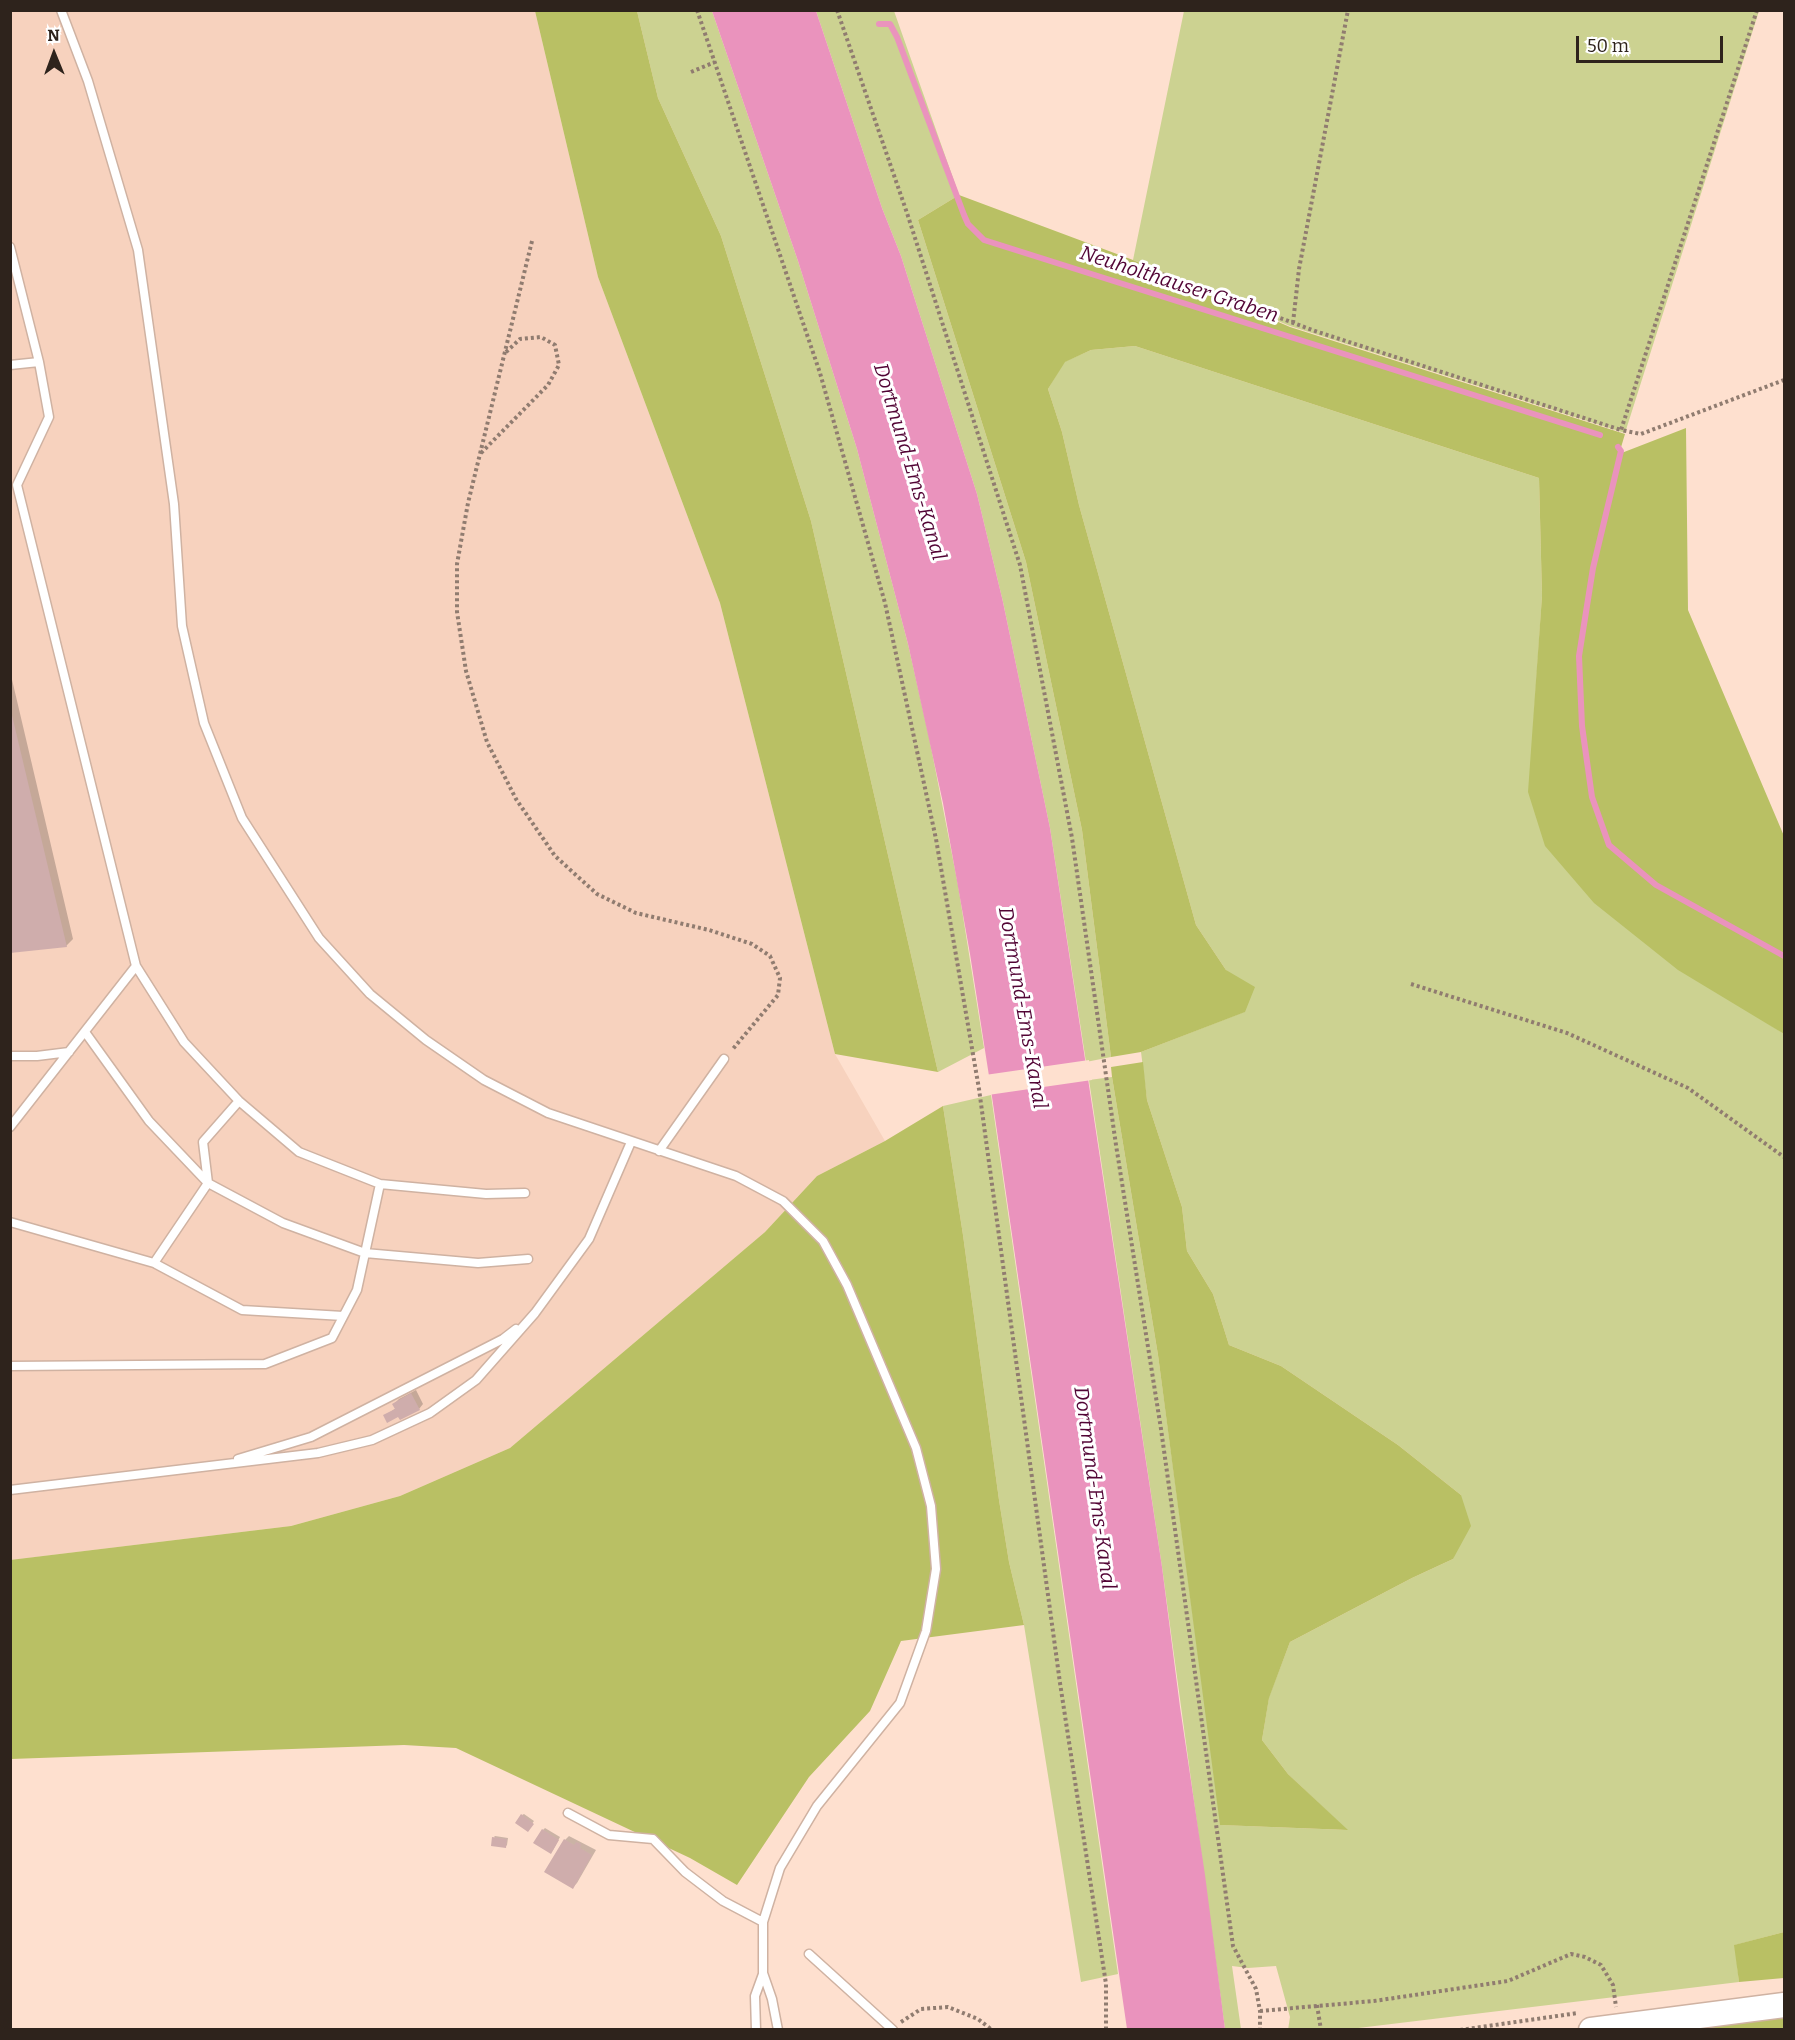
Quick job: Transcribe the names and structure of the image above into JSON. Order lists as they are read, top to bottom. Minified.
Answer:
{"water":["Neuholthauser Graben","Dortmund-Ems-Kanal"],"scale_bar":"50 m","north":"top"}
